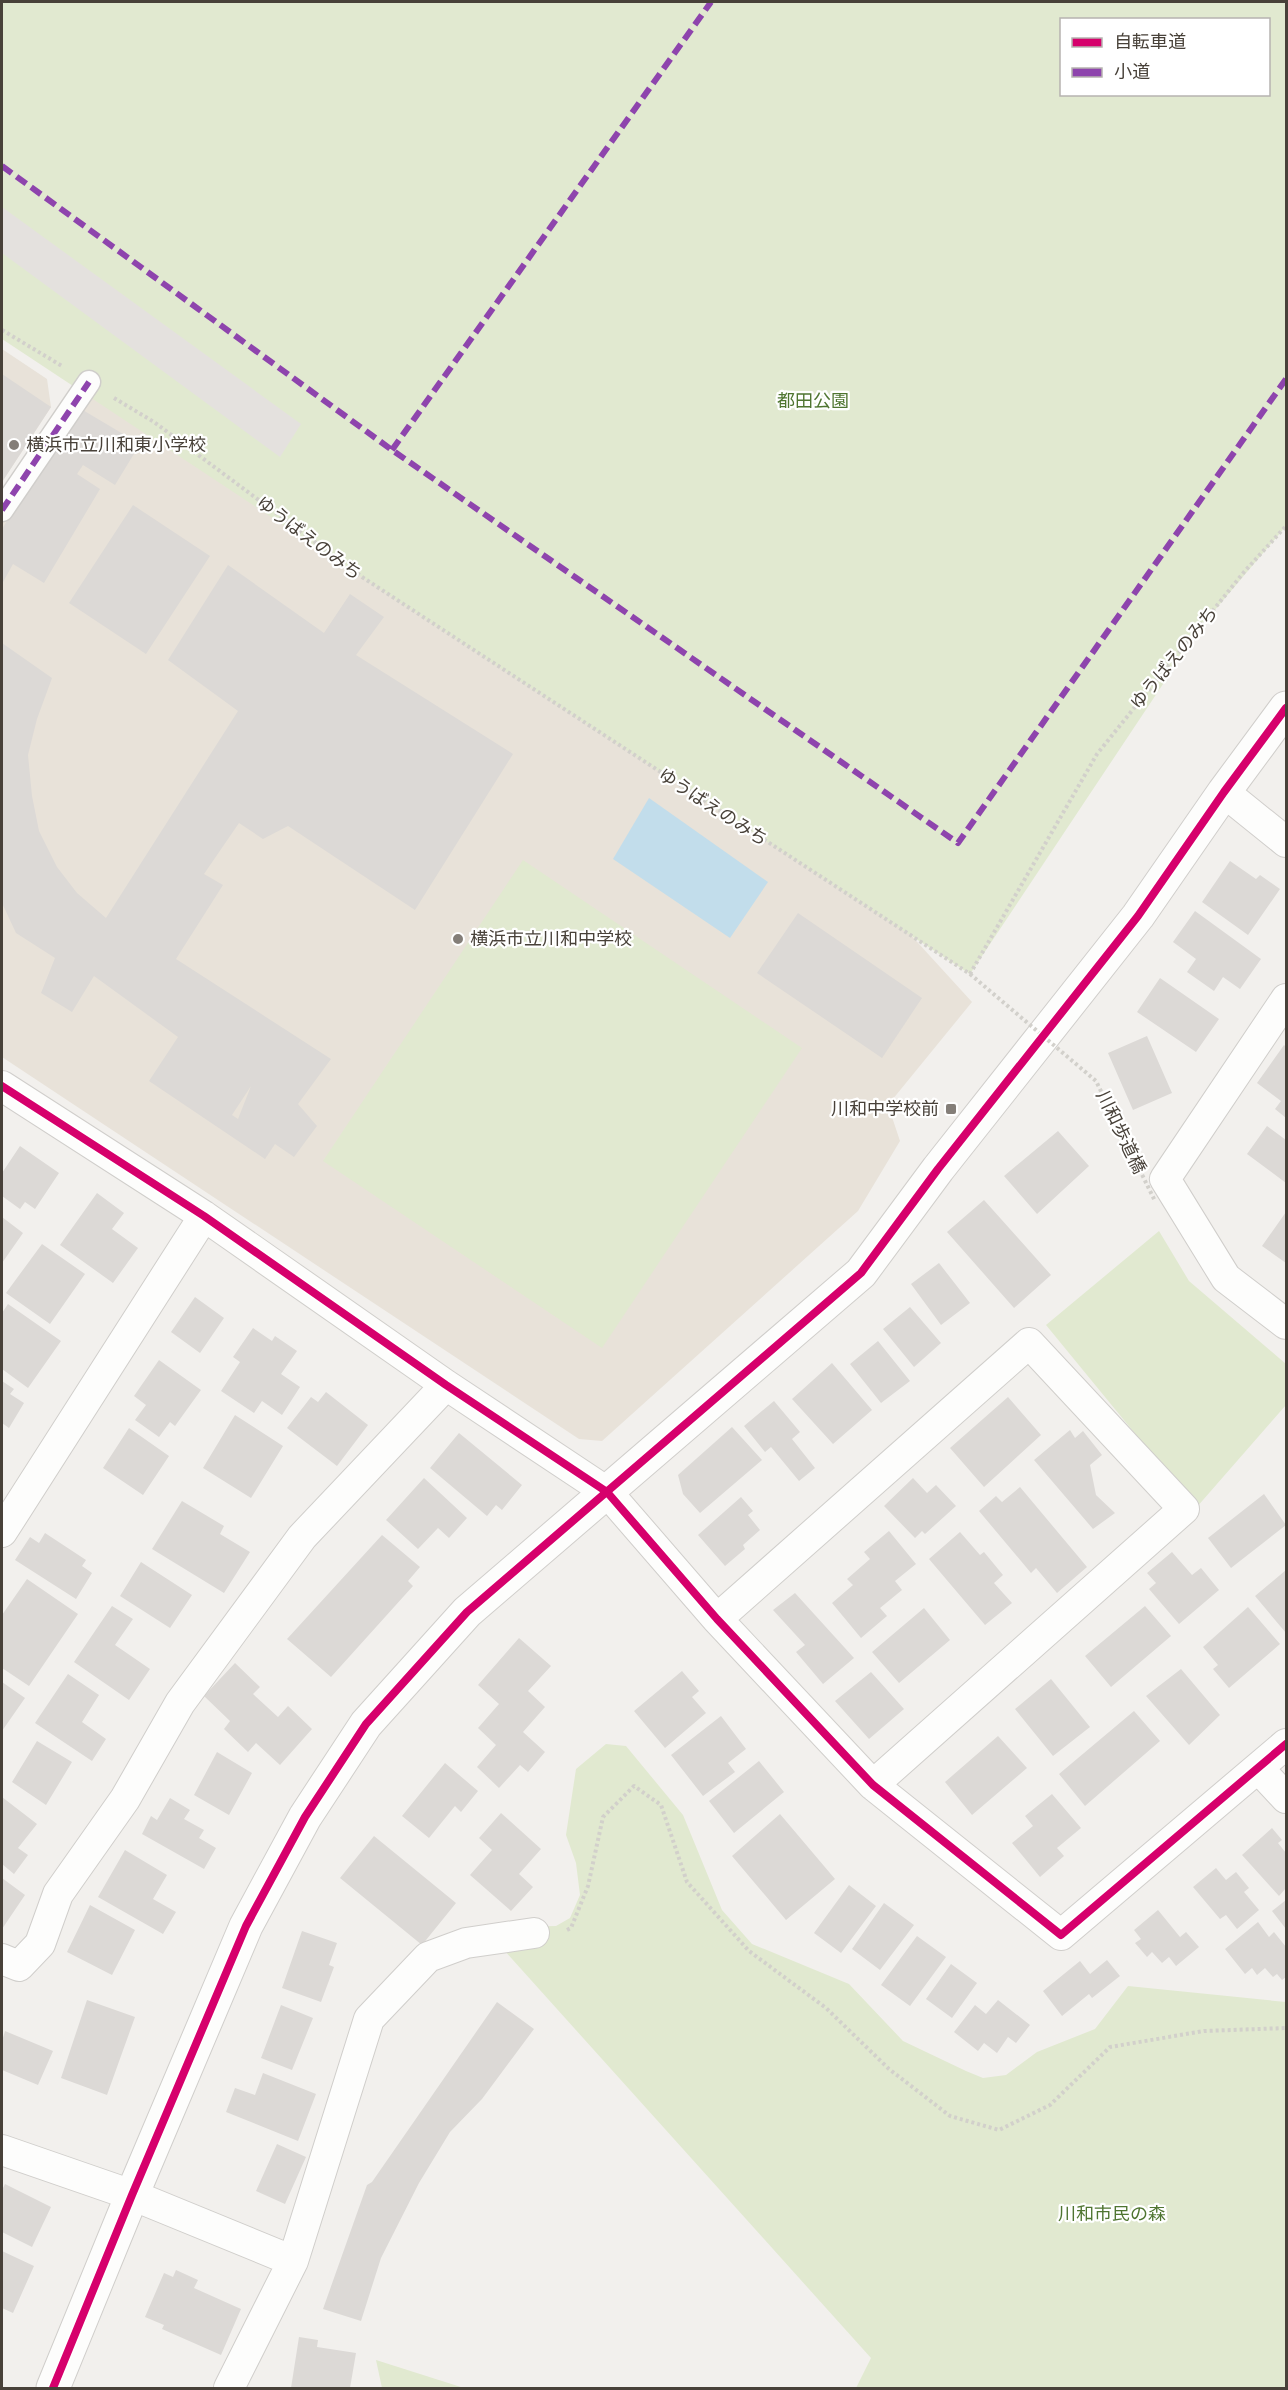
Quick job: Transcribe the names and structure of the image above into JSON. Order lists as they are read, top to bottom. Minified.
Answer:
{"streets":{"path":["ゆうばえのみち","川和歩道橋"]},"crossings":[["ゆうばえのみち","川和歩道橋"]],"parks":["都田公園","川和市民の森"],"places":{"other":["横浜市立川和東小学校","横浜市立川和中学校"],"transit":["川和中学校前"]},"legend":["自転車道","小道"]}
